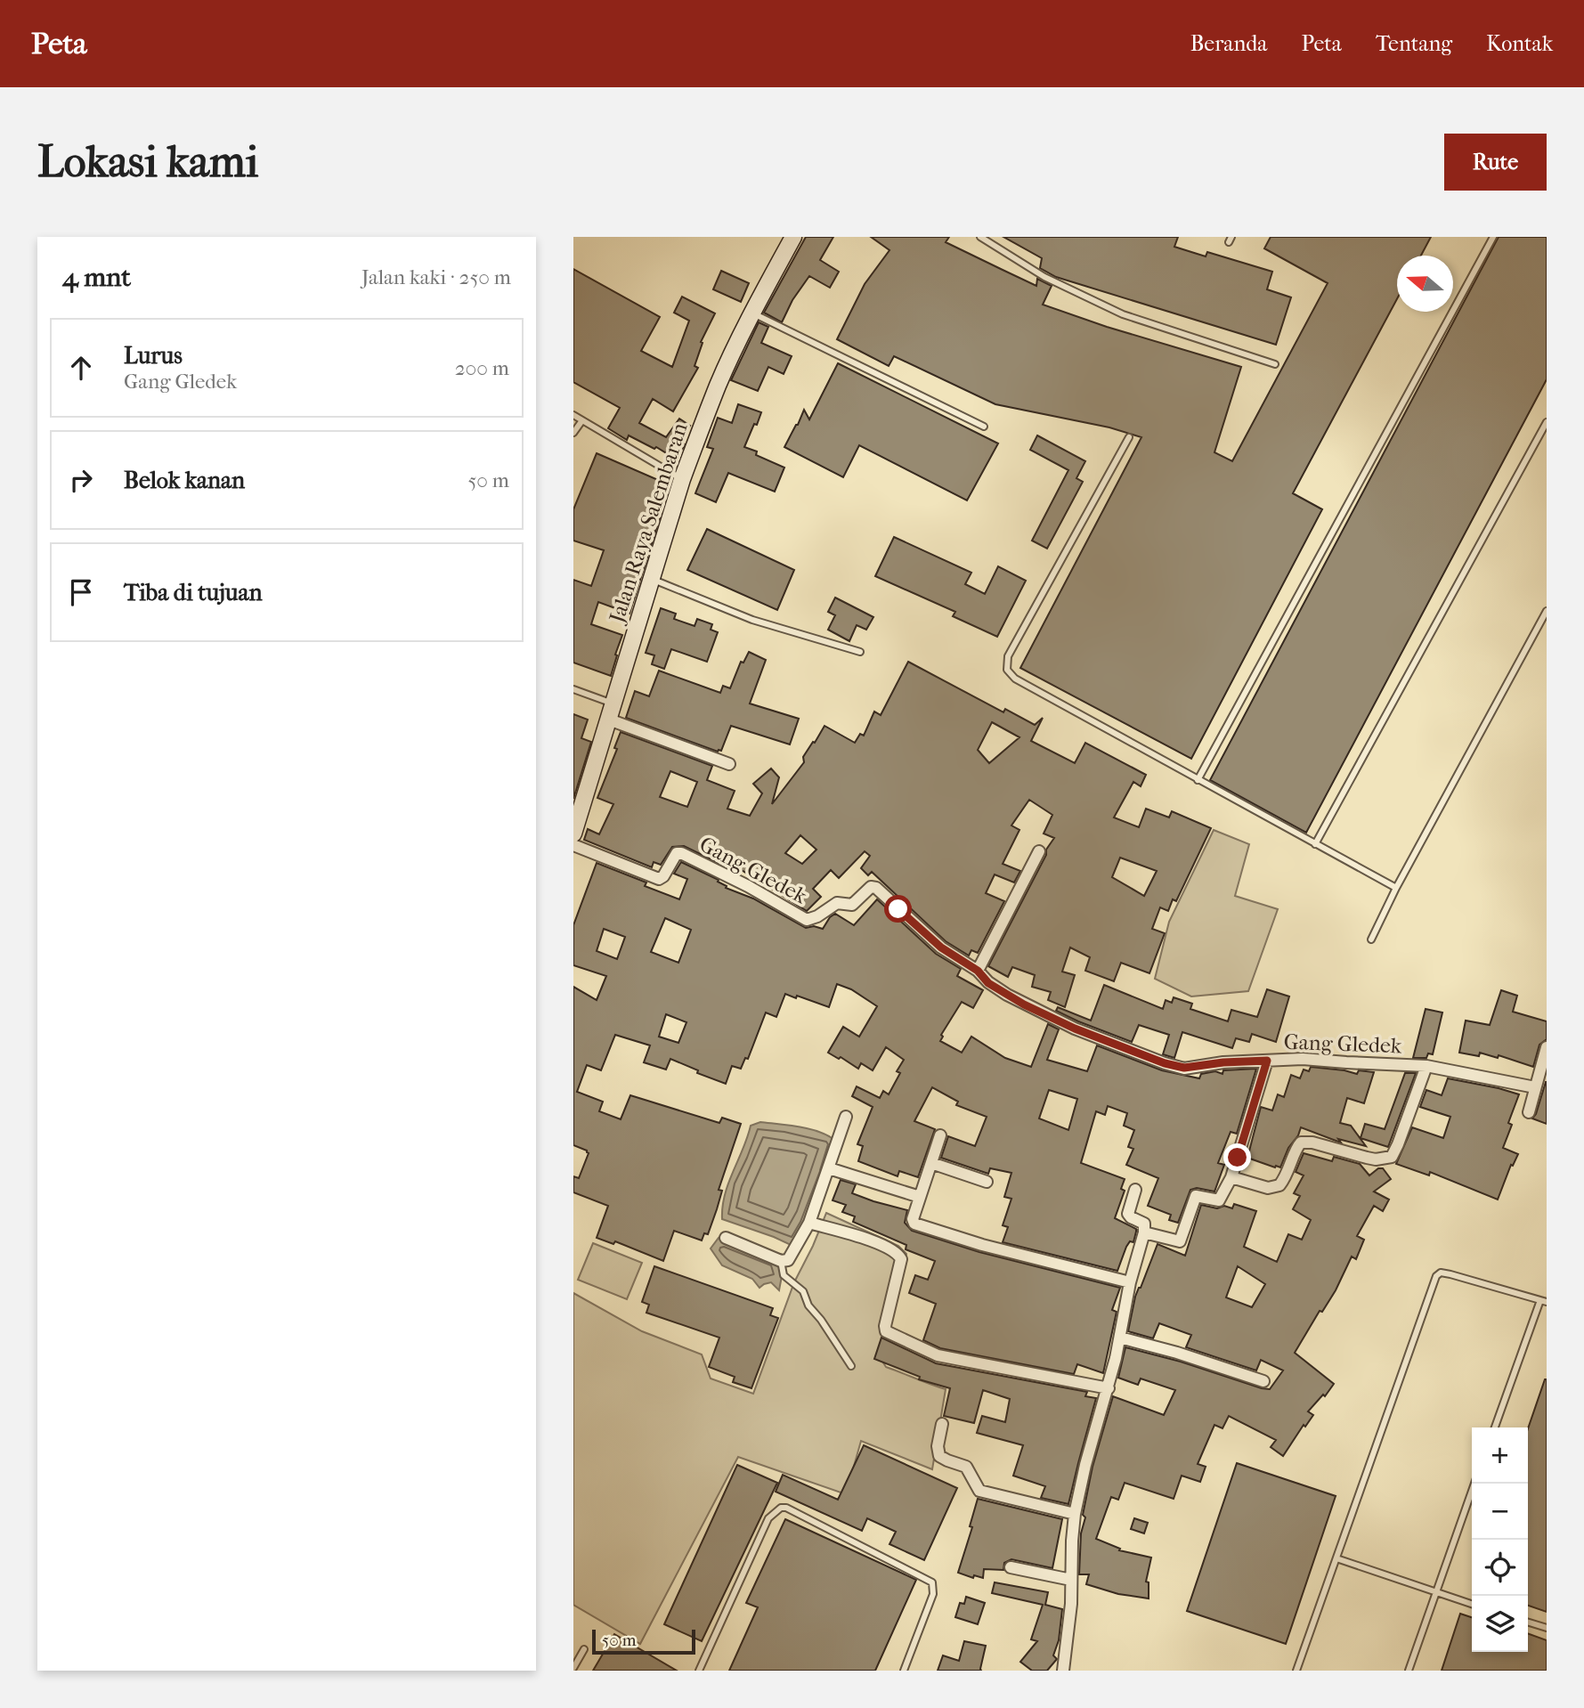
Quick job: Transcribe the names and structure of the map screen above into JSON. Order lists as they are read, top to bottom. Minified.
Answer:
{"streets":{"main road":["Jalan Raya Salembaran"],"street":["Gang Gledek"]},"scale_bar":"50 m","north":"left","page":{"header":"Peta","nav":["Beranda","Peta","Tentang","Kontak"],"buttons":"Rute","title":"Lokasi kami","heading":["4 mnt","Jalan kaki · 250 m"],"list":[["Lurus","Gang Gledek","200 m"],["Belok kanan","50 m"],"Tiba di tujuan"],"map_buttons":["+","−"],"scale":"50 m"}}
